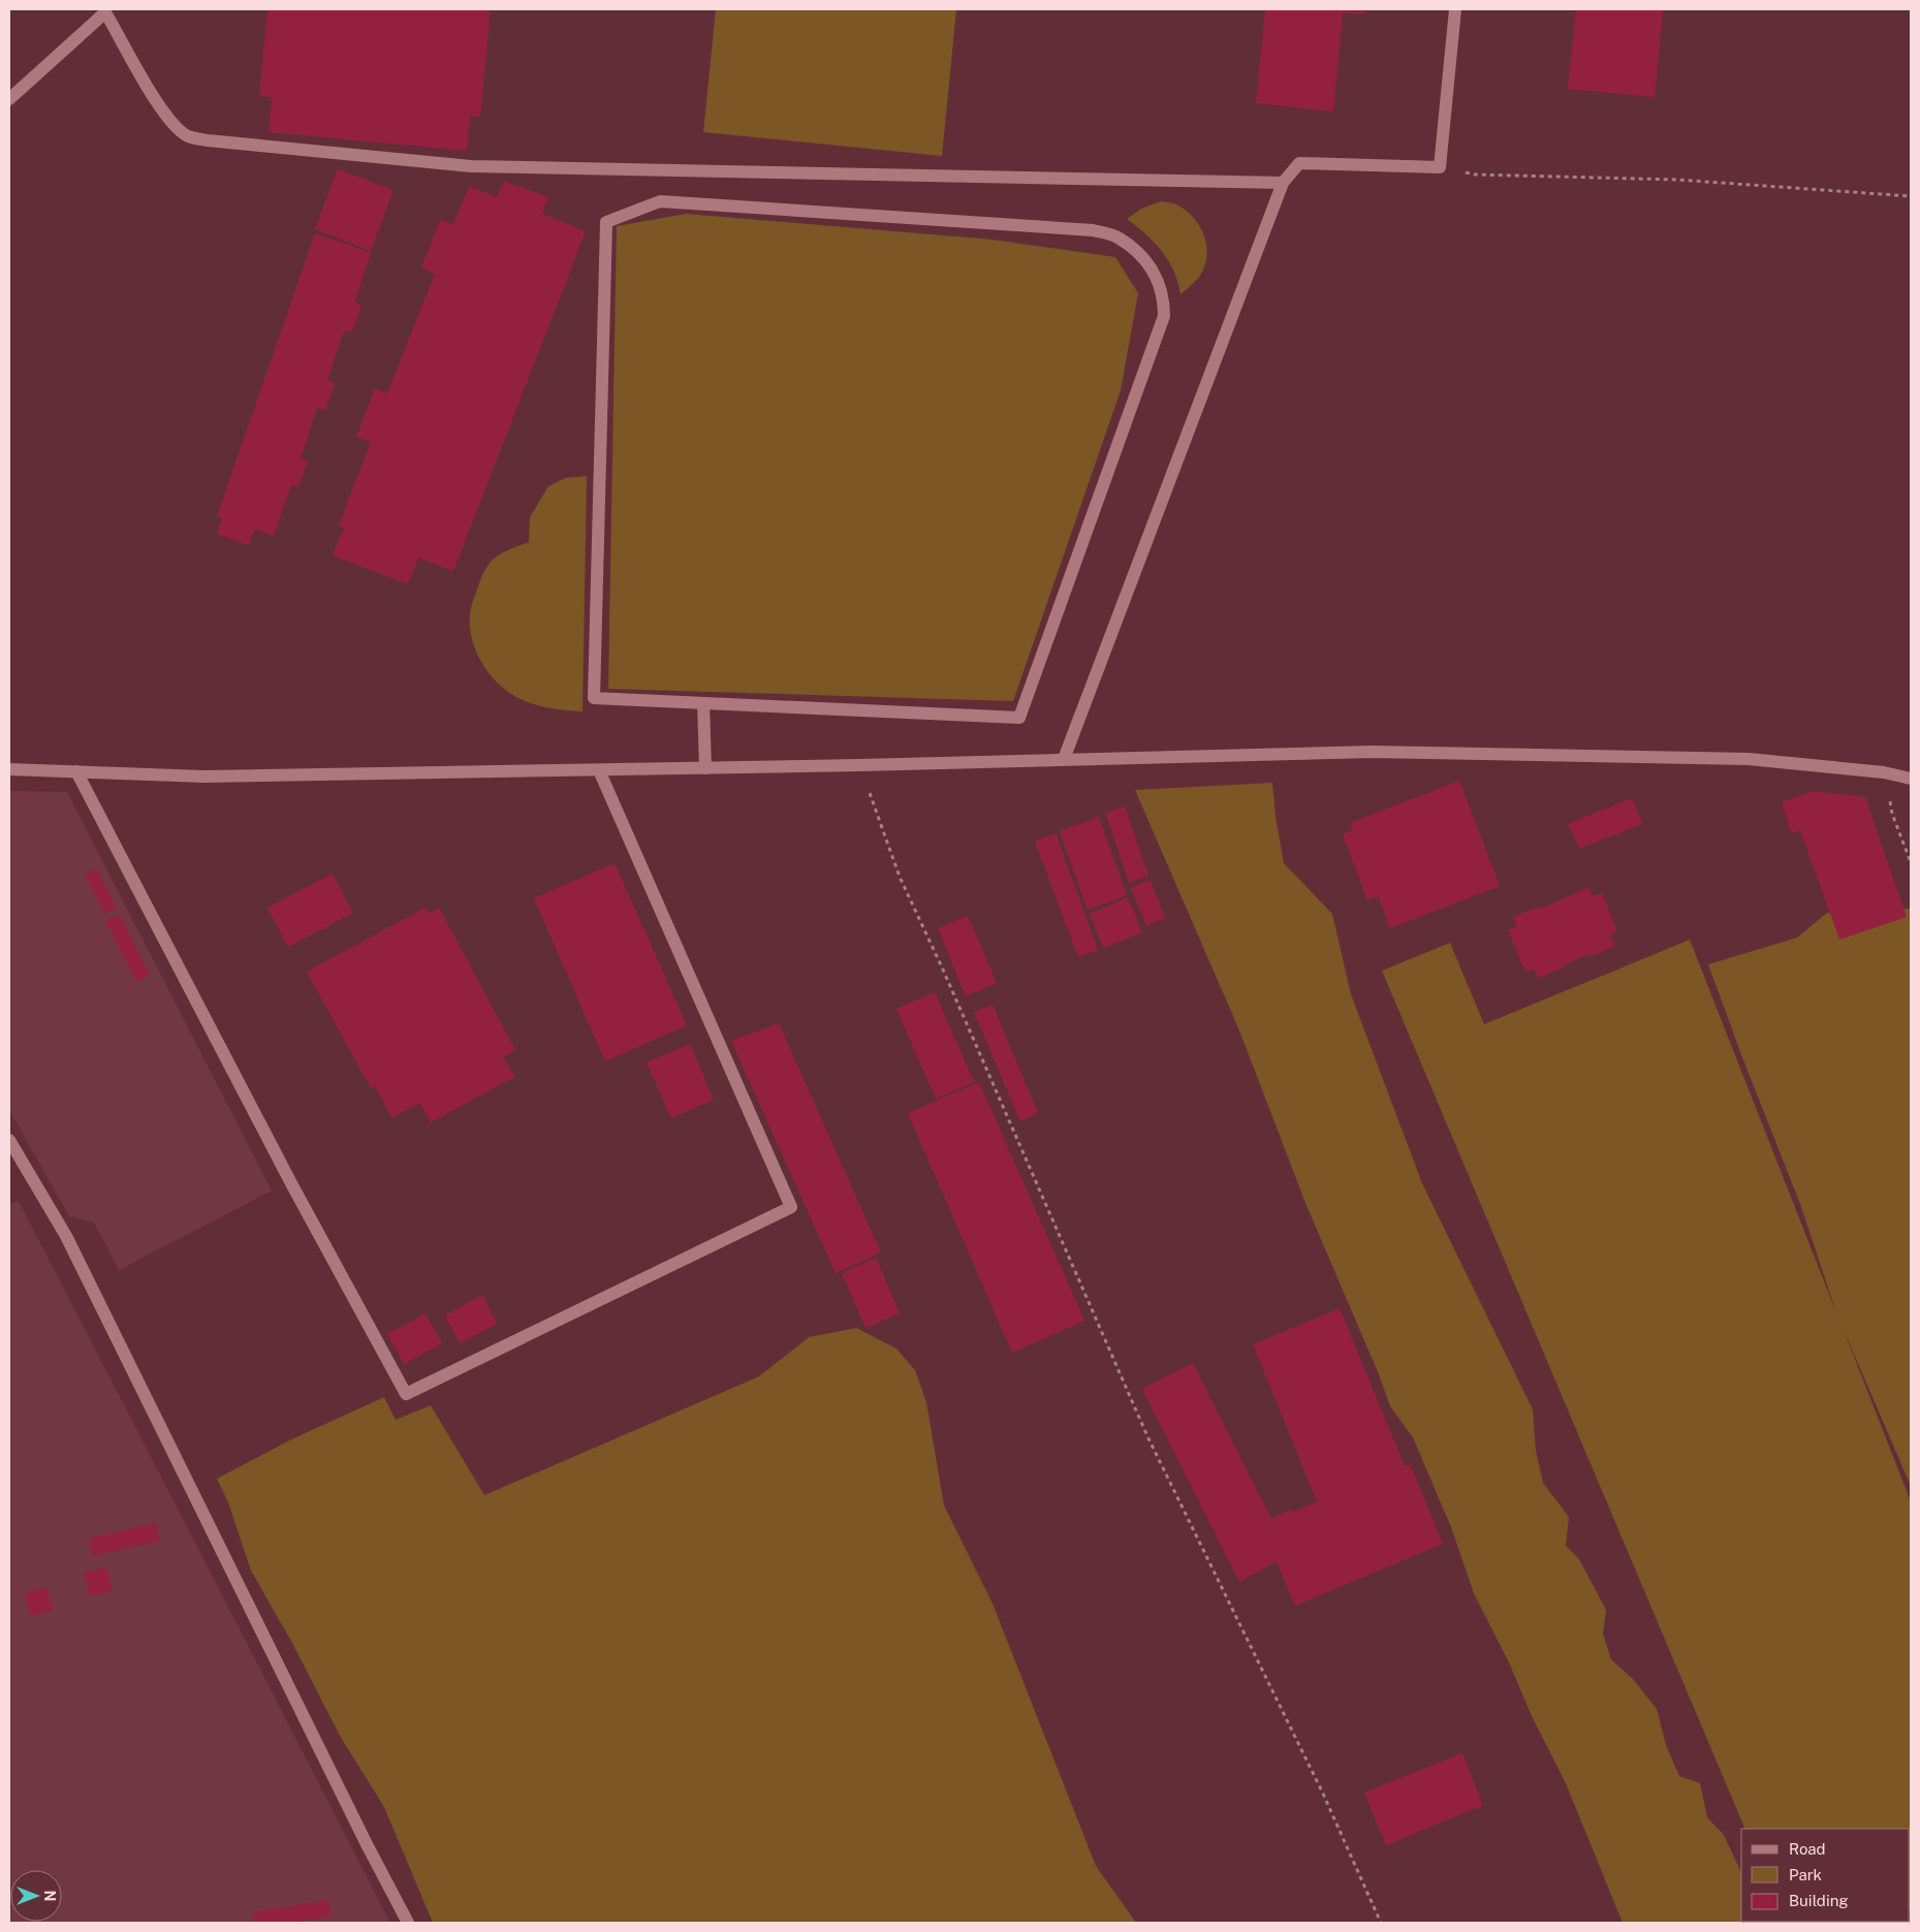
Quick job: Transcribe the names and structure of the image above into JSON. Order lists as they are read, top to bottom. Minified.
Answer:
{"legend":["Road","Park","Building"],"north":"right"}
